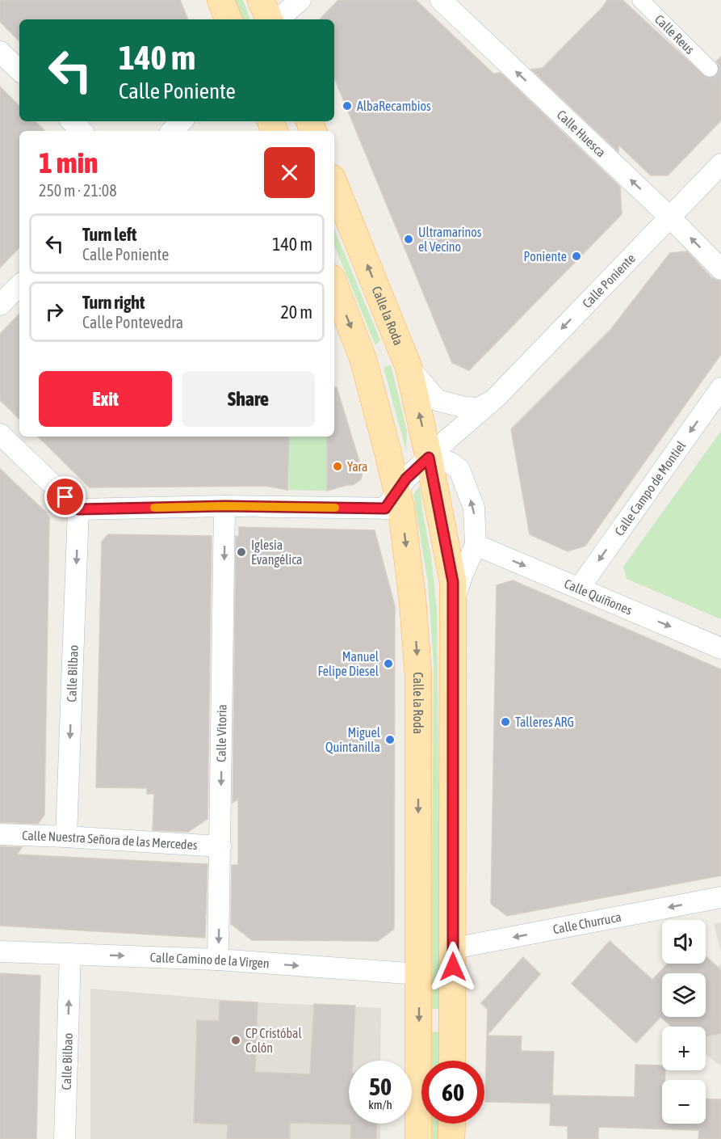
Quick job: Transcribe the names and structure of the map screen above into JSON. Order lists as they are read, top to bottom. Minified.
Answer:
{"streets":{"main road":["Calle la Roda"],"street":["Calle Reus","Calle Huesca","Calle Poniente","Calle Campo de Montiel","Calle Quiñones","Calle Bilbao","Calle Vitoria","Calle Nuestra Señora de las Mercedes","Calle Churruca","Calle Camino de la Virgen"]},"crossings":[["Calle Huesca","Calle Poniente"],["Calle Poniente","Calle la Roda"],["Calle la Roda","Calle Churruca"],["Calle la Roda","Calle Camino de la Virgen"],["Calle Campo de Montiel","Calle Quiñones"],["Calle Bilbao","Calle Nuestra Señora de las Mercedes"],["Calle Bilbao","Calle Camino de la Virgen"],["Calle Vitoria","Calle Nuestra Señora de las Mercedes"],["Calle Vitoria","Calle Camino de la Virgen"]],"one_way":["Calle Huesca","Calle Poniente","Calle Campo de Montiel","Calle Quiñones","Calle Vitoria","Calle Churruca","Calle Camino de la Virgen"],"places":["AlbaRecambios","Ultramarinos el Vecino","Poniente","Yara","Iglesia Evangélica","Manuel Felipe Diesel","Talleres ARG","Miguel Quintanilla","CP Cristóbal Colón"],"page":{"turn":["140 m","Calle Poniente"],"heading":["1 min","250 m · 21:08"],"list":[{"name":"Turn left","note":"Calle Poniente","value":"140 m"},{"name":"Turn right","note":"Calle Pontevedra","value":"20 m"}],"buttons":["Exit","Share"],"map_buttons":["+","−"],"speed":"50 km/h","limit":"60"}}
